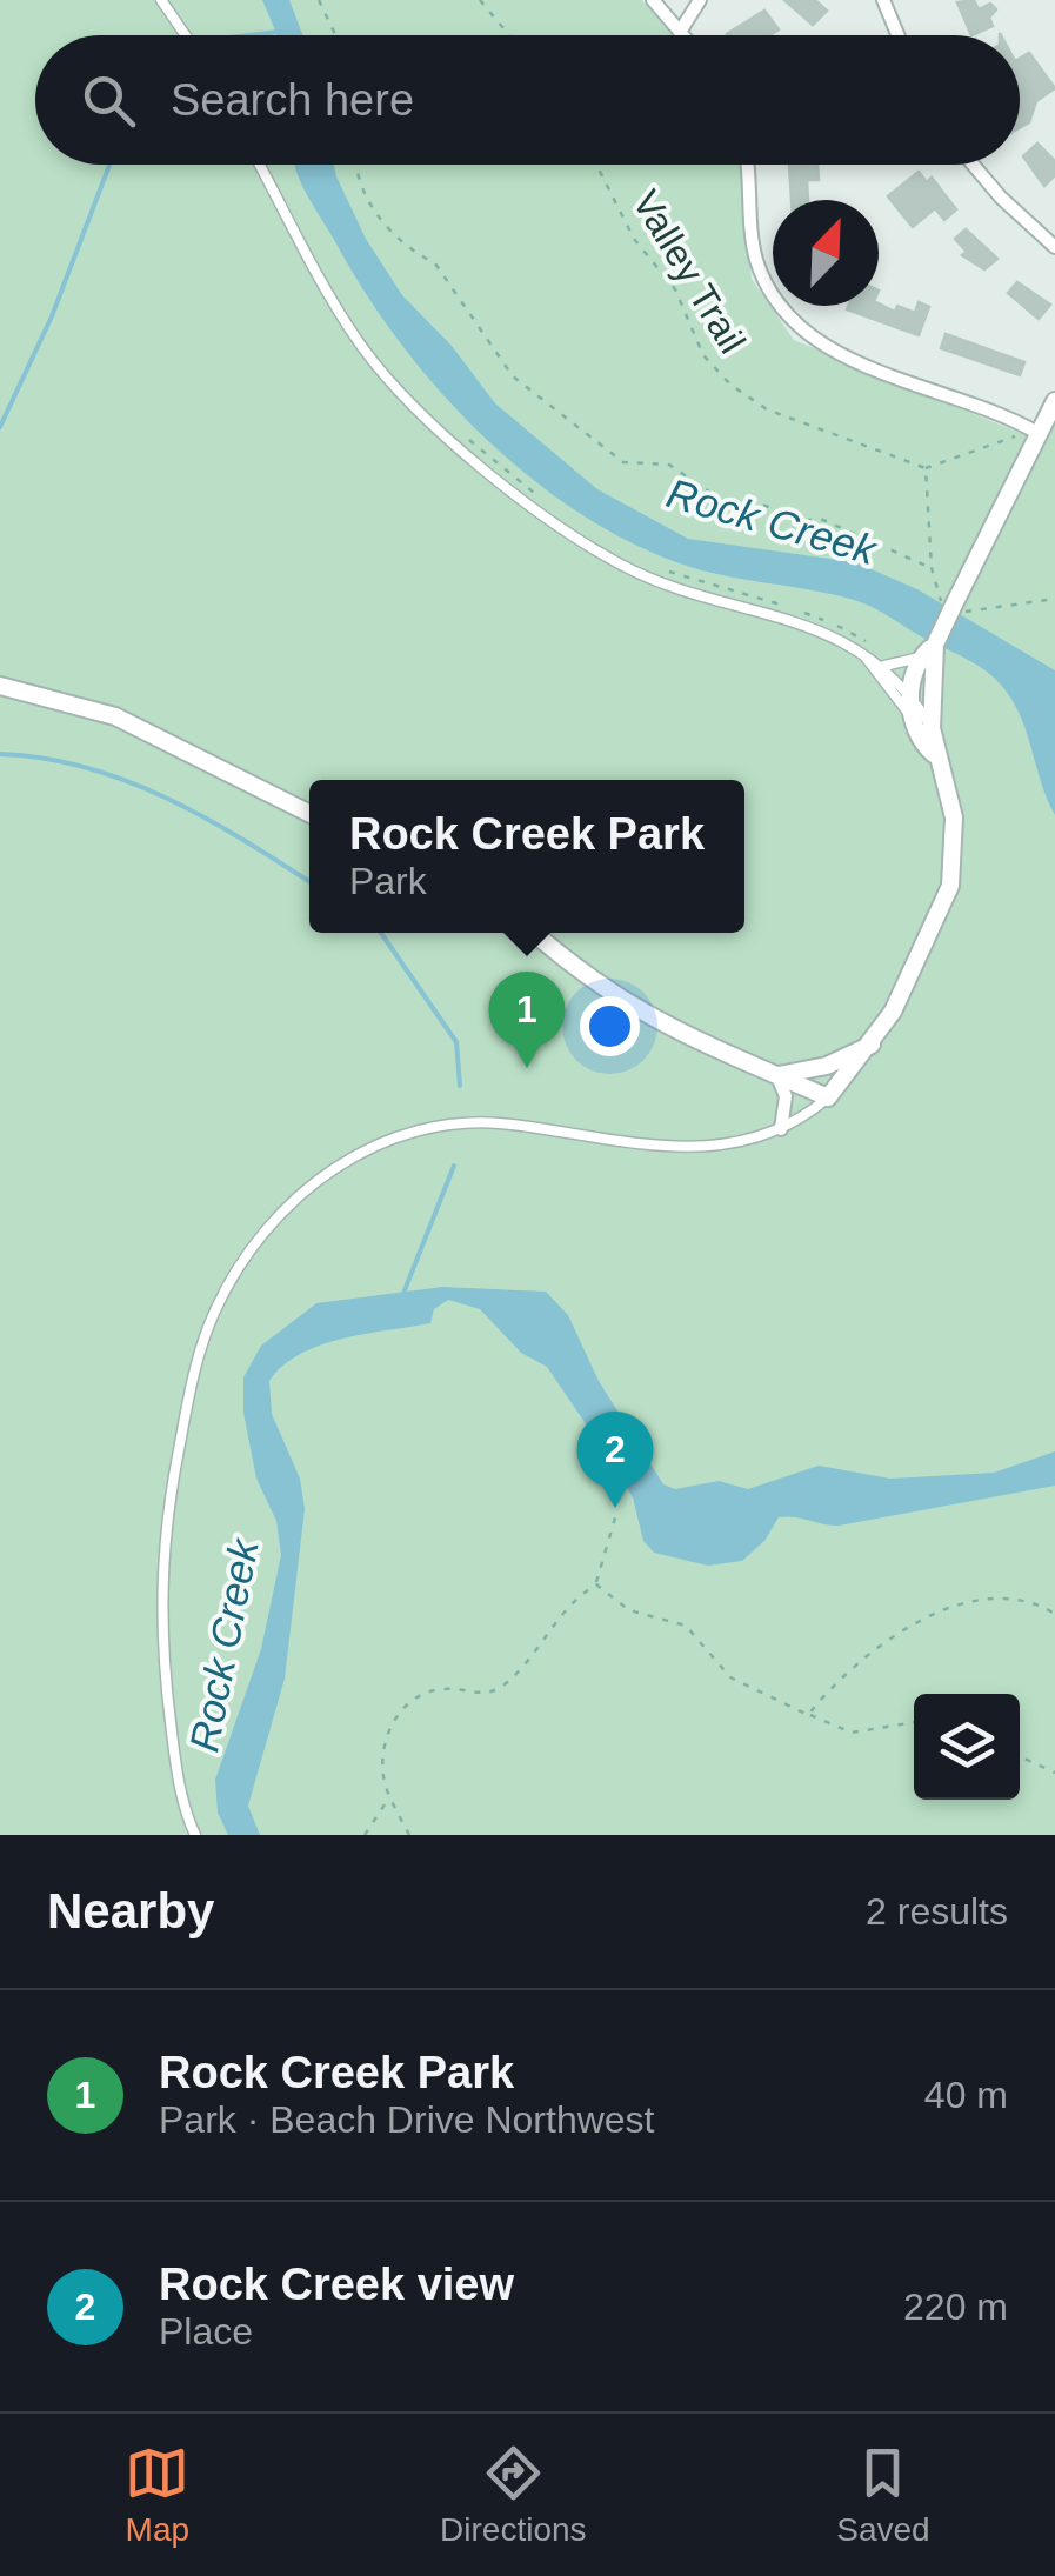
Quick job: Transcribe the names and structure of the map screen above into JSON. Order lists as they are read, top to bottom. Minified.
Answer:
{"streets":{"path":["Valley Trail"]},"water":["Rock Creek"],"north":"top right","page":{"search":"Search here","popup":["Rock Creek Park","Park"],"pins":["1","2"],"heading":["Nearby","2 results"],"list":[{"mark":"1","name":"Rock Creek Park","note":"Park · Beach Drive Northwest","value":"40 m"},{"mark":"2","name":"Rock Creek view","note":"Place","value":"220 m"}],"nav":["Map","Directions","Saved"]}}
